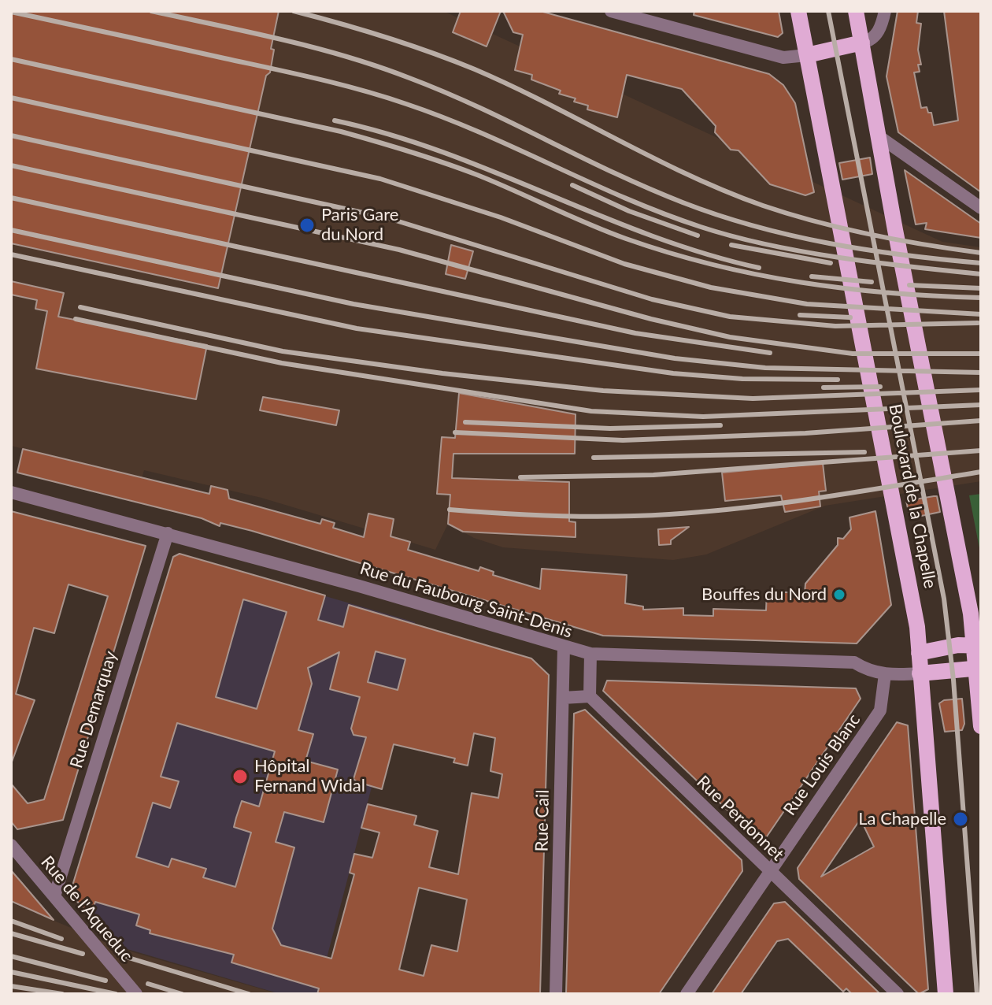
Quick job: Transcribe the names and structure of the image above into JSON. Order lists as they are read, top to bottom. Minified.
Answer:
{"streets":{"main road":["Boulevard de la Chapelle"],"street":["Rue du Faubourg Saint-Denis","Rue Demarquay","Rue Louis Blanc","Rue Perdonnet","Rue Cail","Rue de l'Aqueduc"]},"crossings":[["Boulevard de la Chapelle","Rue du Faubourg Saint-Denis"],["Rue du Faubourg Saint-Denis","Rue Demarquay"],["Rue du Faubourg Saint-Denis","Rue Louis Blanc"],["Rue du Faubourg Saint-Denis","Rue Cail"],["Rue Demarquay","Rue de l'Aqueduc"],["Rue Louis Blanc","Rue Perdonnet"]],"places":["Paris Gare du Nord","Bouffes du Nord","Hôpital Fernand Widal","La Chapelle"]}
